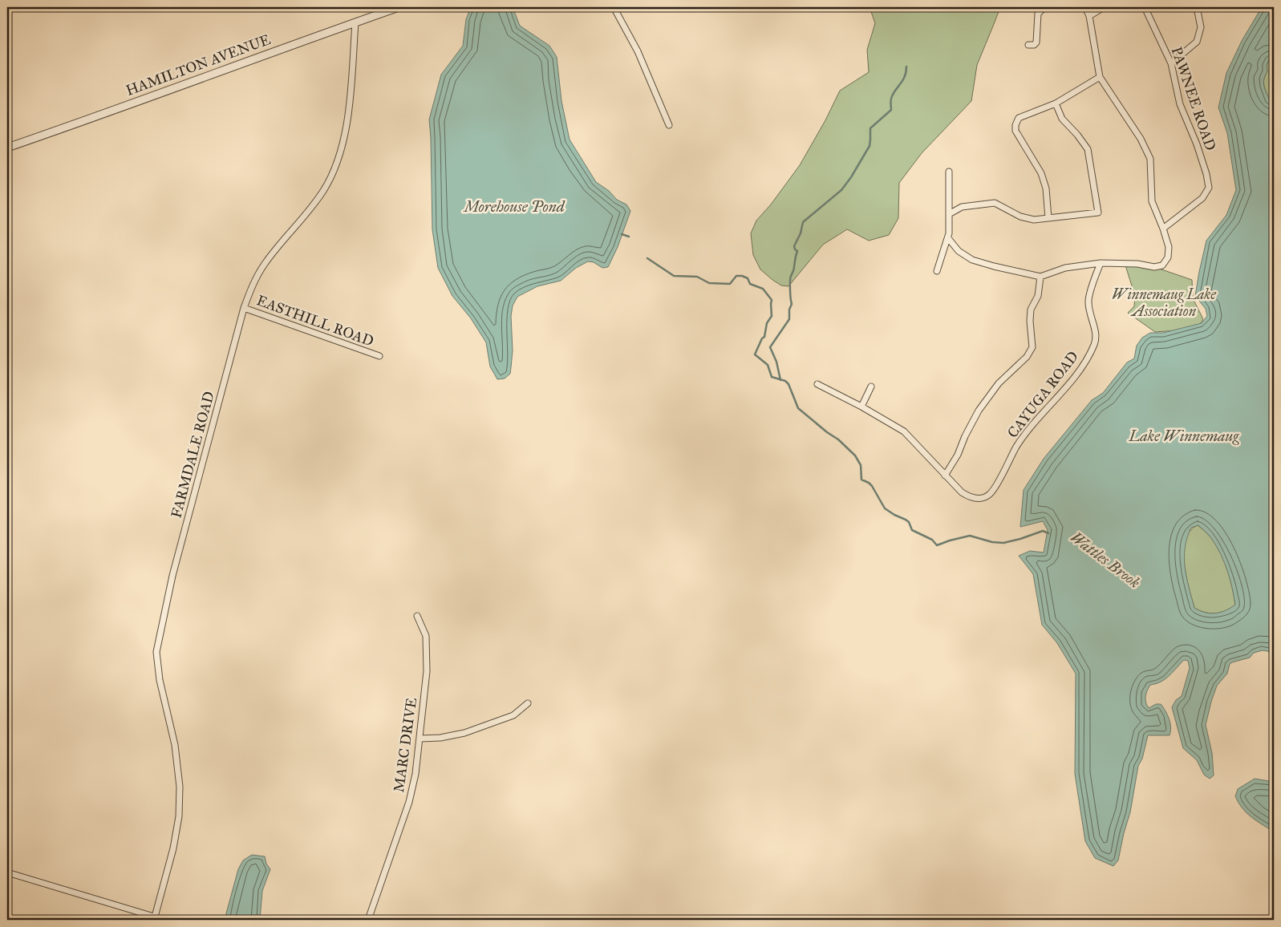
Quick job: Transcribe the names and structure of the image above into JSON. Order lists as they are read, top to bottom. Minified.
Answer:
{"streets":{"street":["HAMILTON AVENUE","PAWNEE ROAD","EASTHILL ROAD","CAYUGA ROAD","FARMDALE ROAD","MARC DRIVE"]},"crossings":[["HAMILTON AVENUE","FARMDALE ROAD"],["EASTHILL ROAD","FARMDALE ROAD"]],"water":["Morehouse Pond","Lake Winnemaug","Wattles Brook"],"parks":["Winnemaug Lake Association"]}
